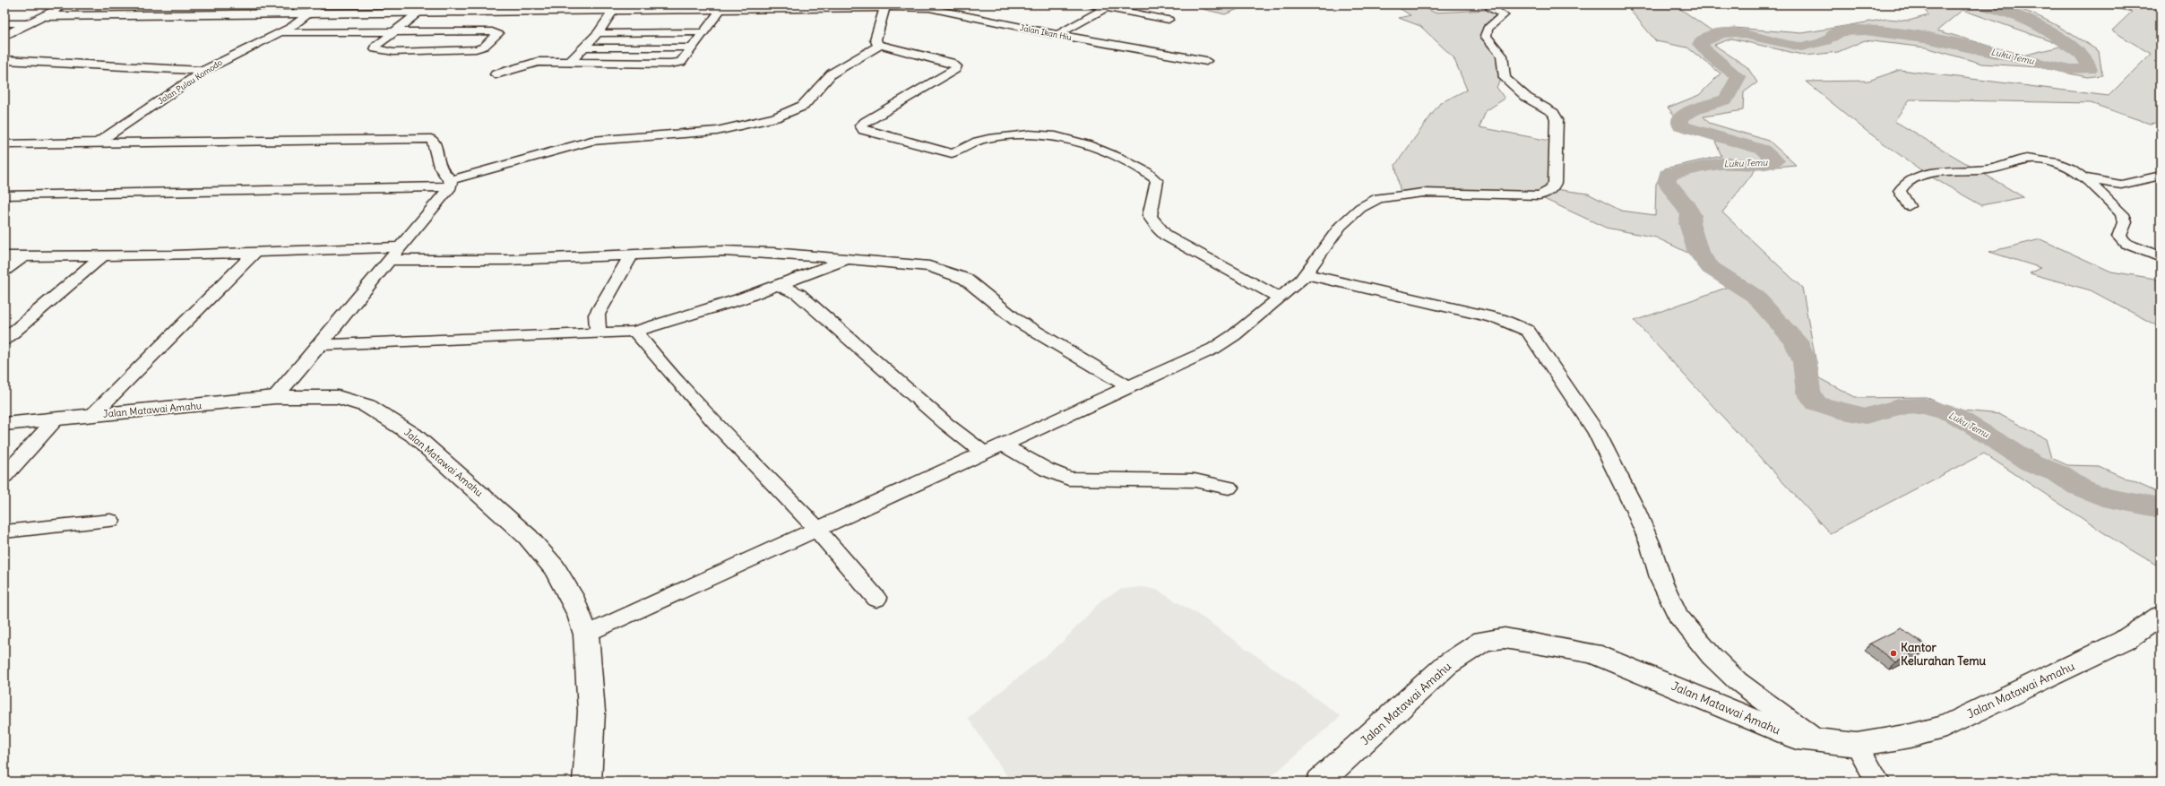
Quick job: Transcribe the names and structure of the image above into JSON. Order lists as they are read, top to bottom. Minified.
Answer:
{"streets":{"main road":["Jalan Matawai Amahu"],"street":["Jalan Ikan Hiu","Jalan Pulau Komodo"]},"water":["Luku Temu"],"places":["Kantor Kelurahan Temu"]}
